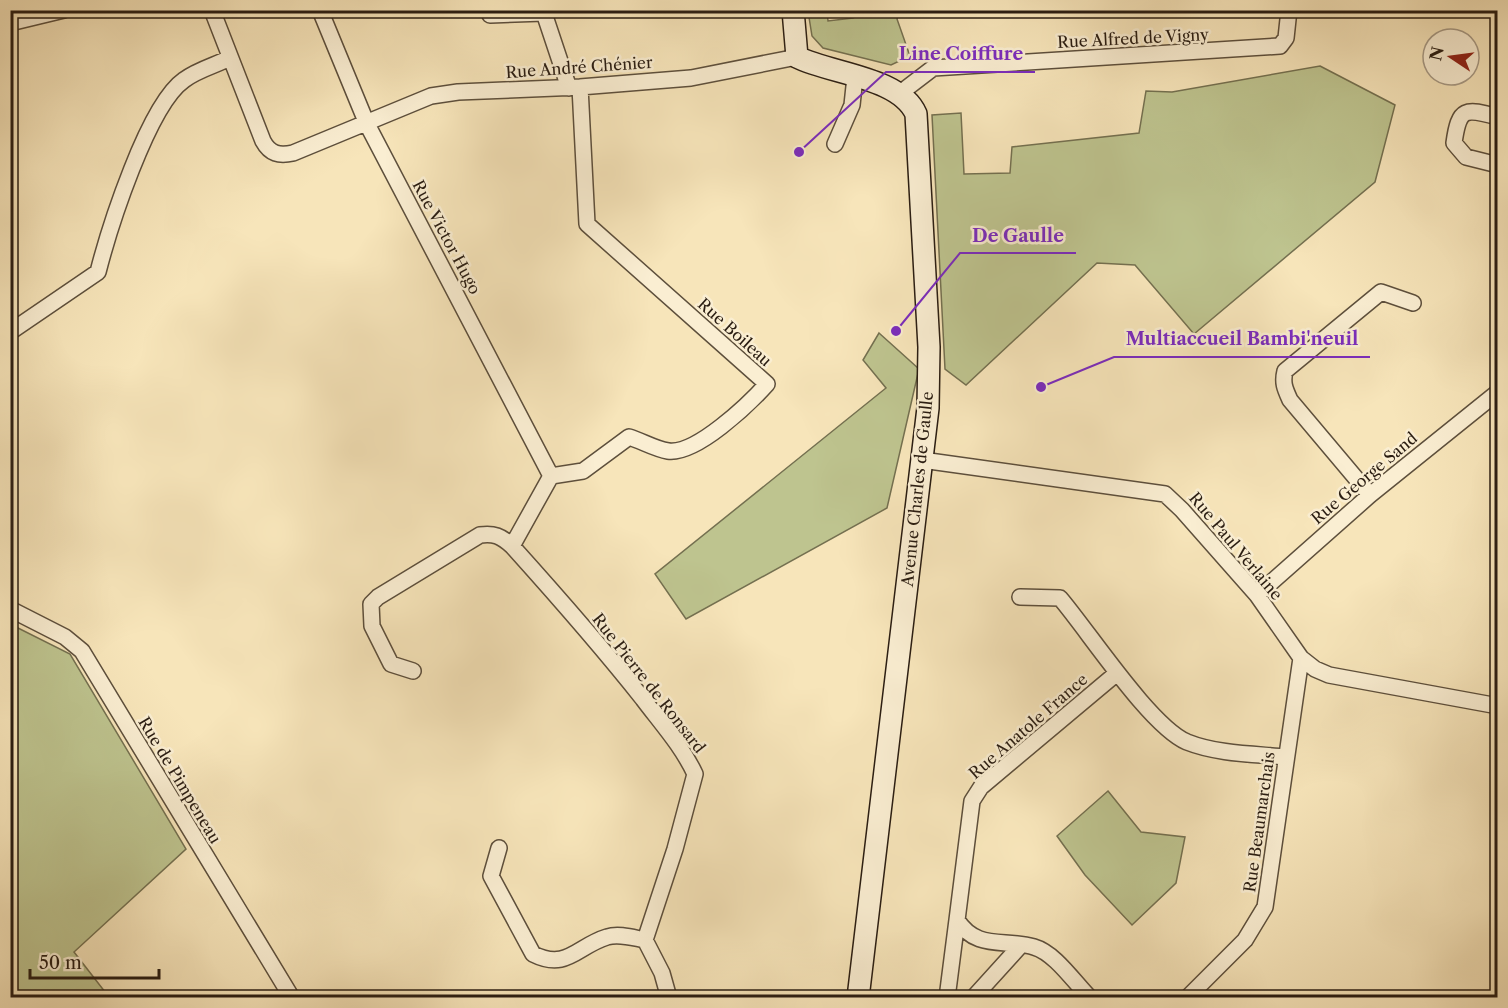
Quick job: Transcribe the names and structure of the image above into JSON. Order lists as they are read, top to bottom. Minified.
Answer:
{"streets":{"street":["Rue Alfred de Vigny","Rue André Chénier","Rue Victor Hugo","Rue Boileau","Rue George Sand","Avenue Charles de Gaulle","Rue Paul Verlaine","Rue Pierre de Ronsard","Rue Anatole France","Rue de Pimpeneau","Rue Beaumarchais"]},"crossings":[["Rue Alfred de Vigny","Avenue Charles de Gaulle"],["Rue André Chénier","Rue Victor Hugo"],["Rue André Chénier","Rue Boileau"],["Rue André Chénier","Avenue Charles de Gaulle"],["Rue Victor Hugo","Rue Boileau"],["Rue George Sand","Rue Paul Verlaine"],["Avenue Charles de Gaulle","Rue Paul Verlaine"],["Rue Paul Verlaine","Rue Beaumarchais"]],"places":["Line Coiffure","De Gaulle","Multiaccueil Bambi'neuil"],"scale_bar":"50 m","north":"left"}
